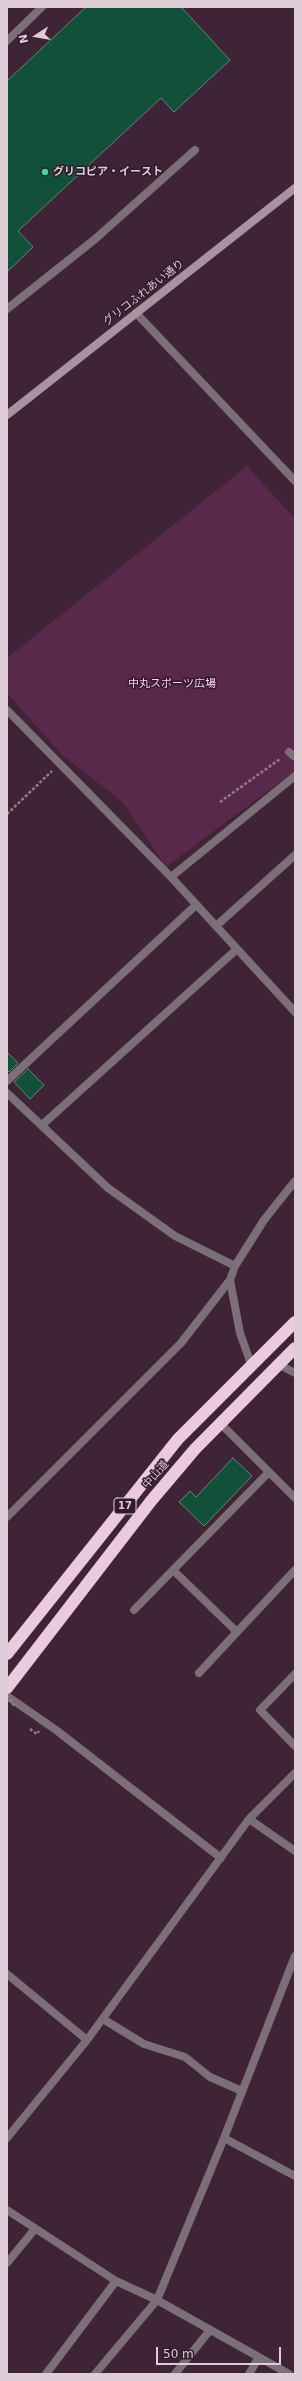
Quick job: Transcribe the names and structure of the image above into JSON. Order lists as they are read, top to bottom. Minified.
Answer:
{"streets":{"highway":["中山道","17"],"street":["グリコふれあい通り"]},"parks":["中丸スポーツ広場"],"places":["グリコピア・イースト"],"scale_bar":"50 m","north":"left"}
